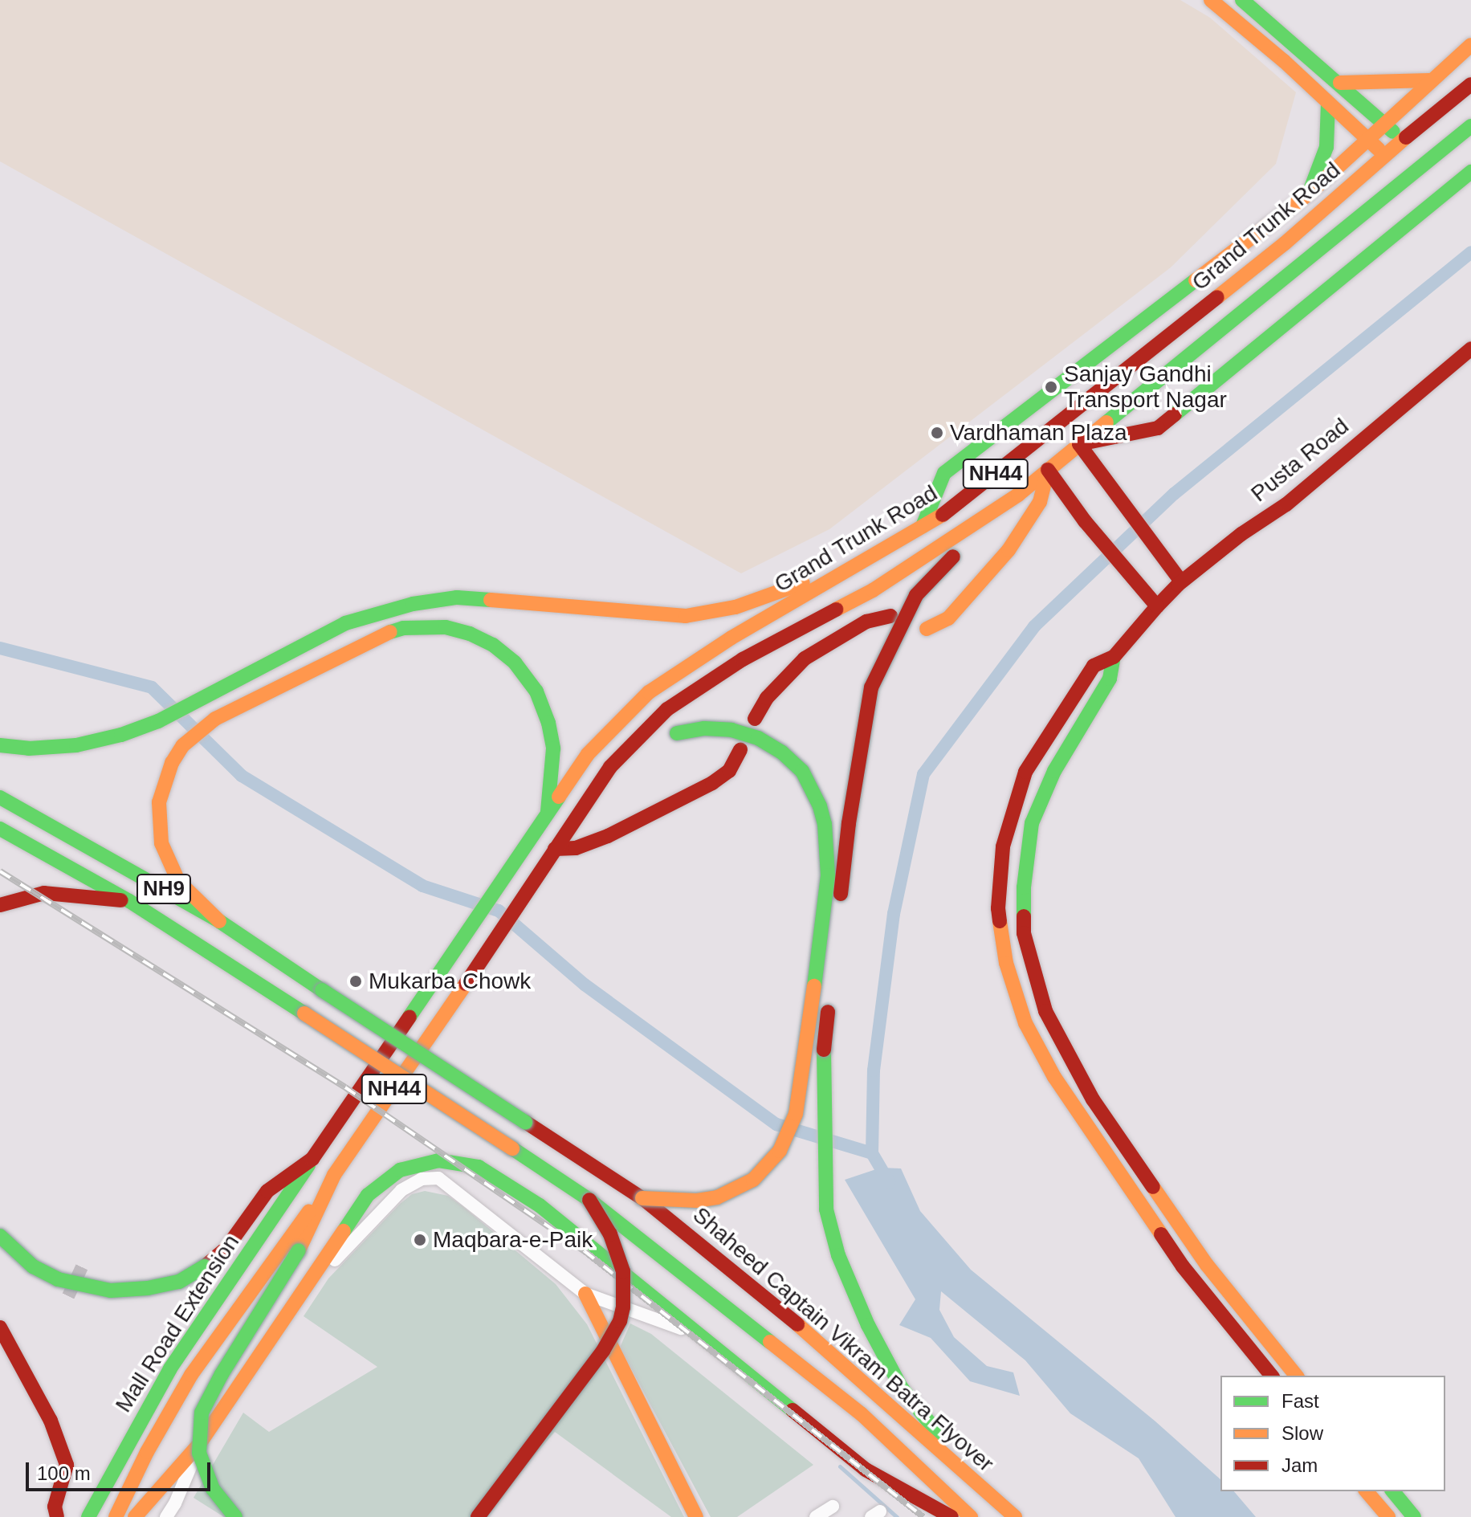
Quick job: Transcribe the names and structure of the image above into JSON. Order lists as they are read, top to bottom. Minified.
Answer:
{"streets":{"main road":["Grand Trunk Road","Pusta Road","NH44","NH9","Mall Road Extension","Shaheed Captain Vikram Batra Flyover"]},"crossings":[["Grand Trunk Road","Mall Road Extension"],["NH44","Mall Road Extension"]],"places":["Sanjay Gandhi Transport Nagar","Vardhaman Plaza","Mukarba Chowk","Maqbara-e-Paik"],"legend":["Fast","Slow","Jam"],"scale_bar":"100 m"}
